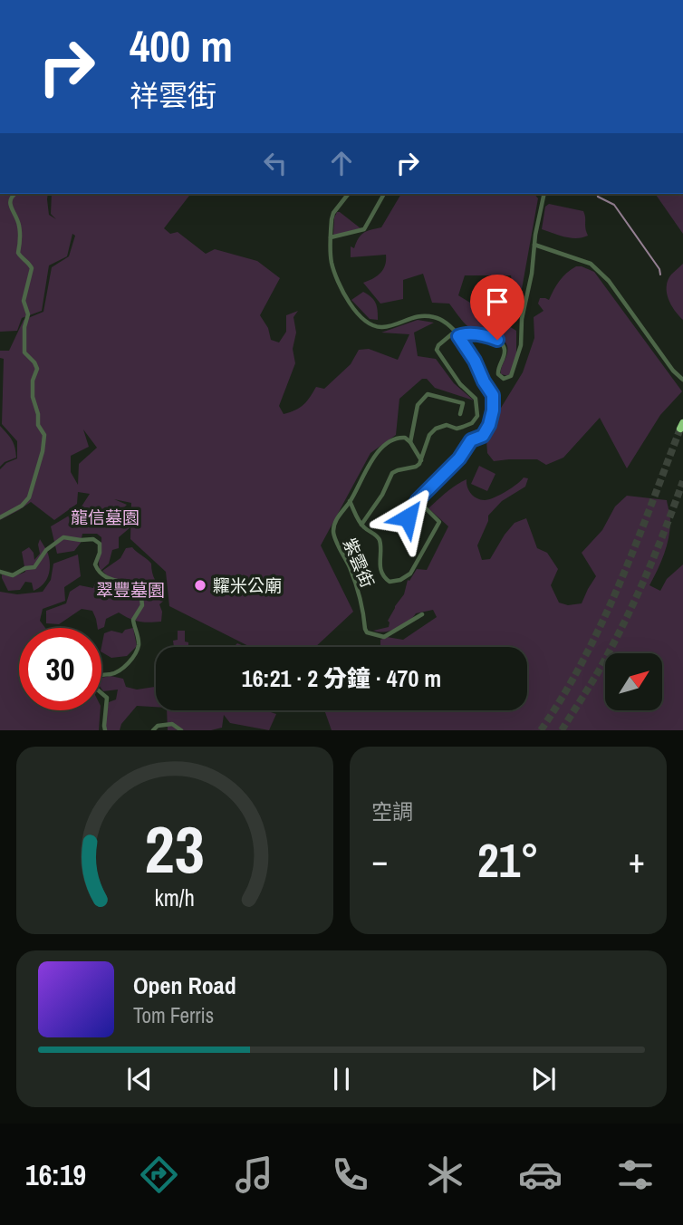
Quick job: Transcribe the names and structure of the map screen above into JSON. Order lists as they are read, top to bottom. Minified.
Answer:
{"streets":{"street":["紫雲街"]},"parks":["龍信墓園","翠豐墓園"],"places":["糶米公廟"],"north":"top right","page":{"turn":["400 m","祥雲街"],"limit":"30","trip":"16:21 · 2 分鐘 · 470 m","tile":"空調","heat":["−","21°","+"],"song":["Open Road","Tom Ferris"],"tabs":"16:19","gauge":["23","km/h"]}}
